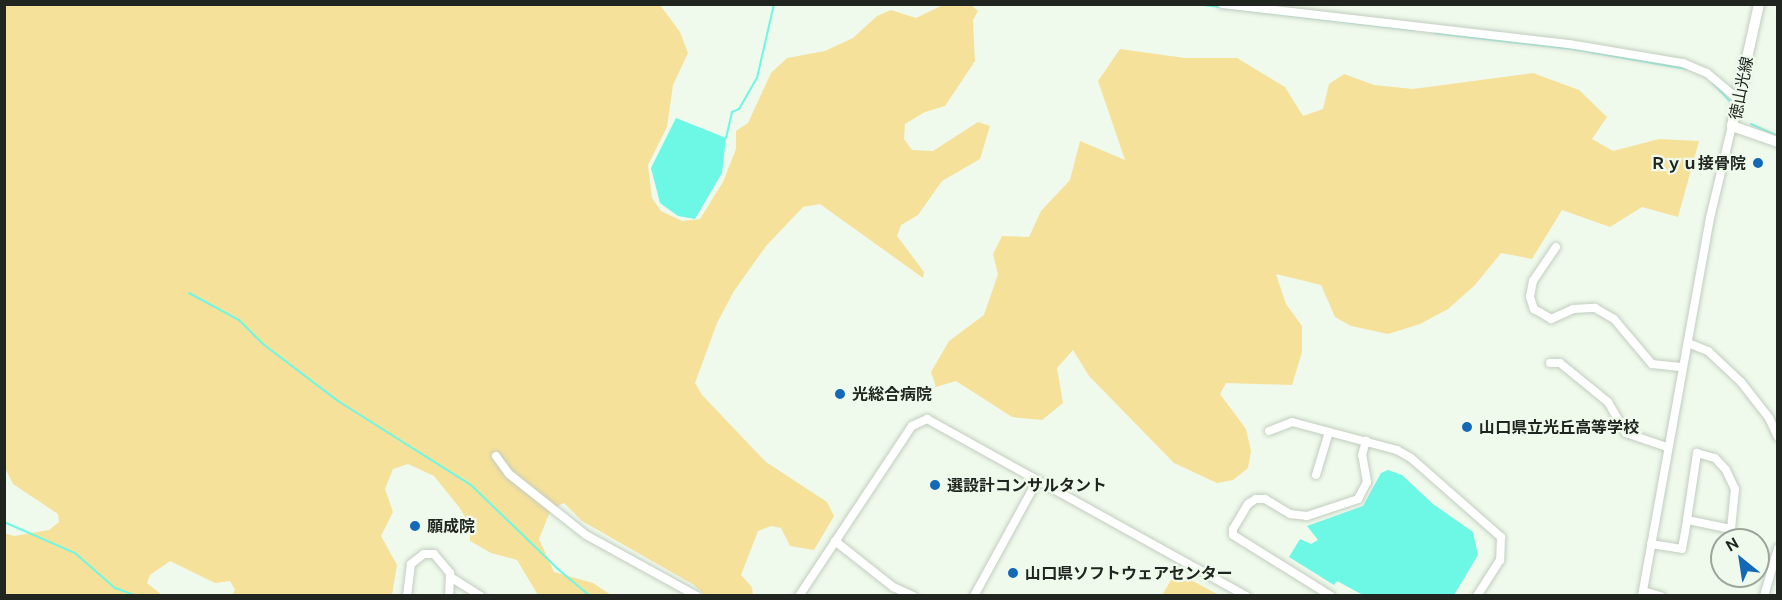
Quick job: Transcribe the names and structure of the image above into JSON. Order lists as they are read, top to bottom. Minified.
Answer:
{"streets":{"main road":["徳山光線"]},"places":["Ｒｙｕ接骨院","光総合病院","山口県立光丘高等学校","選設計コンサルタント","願成院","山口県ソフトウェアセンター"],"north":"top left"}
